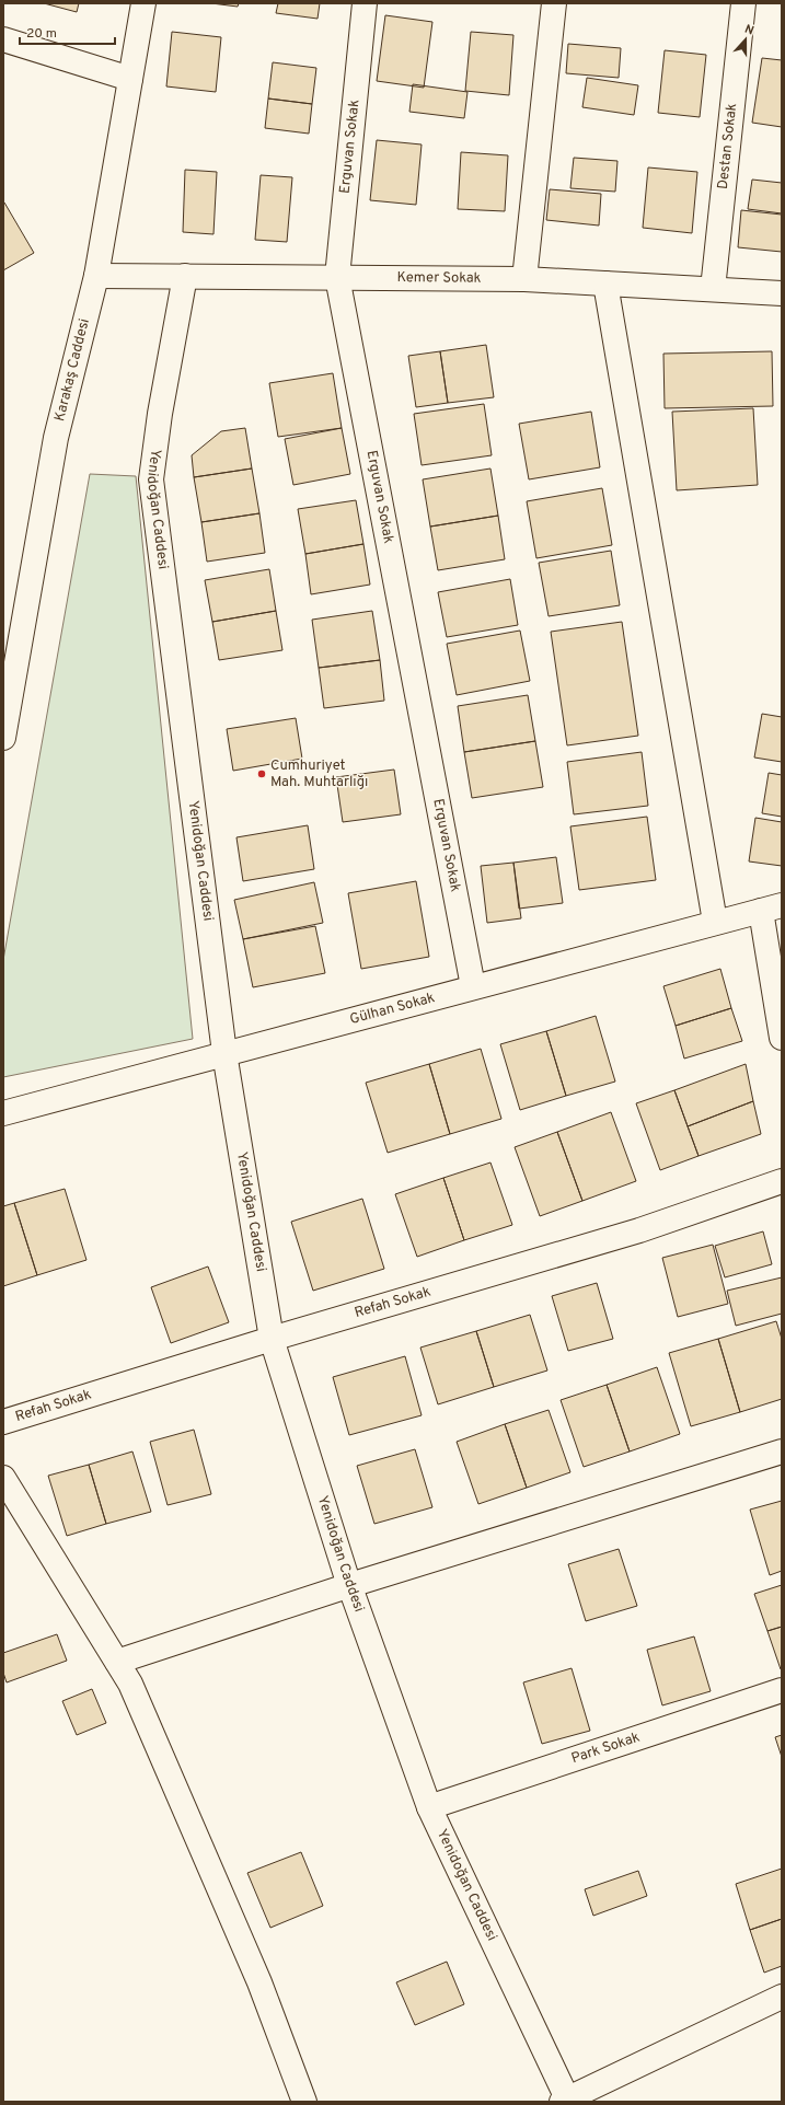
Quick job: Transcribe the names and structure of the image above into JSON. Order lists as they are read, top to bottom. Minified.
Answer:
{"streets":{"street":["Erguvan Sokak","Destan Sokak","Kemer Sokak","Karakaş Caddesi","Yenidoğan Caddesi","Gülhan Sokak","Refah Sokak","Park Sokak"]},"crossings":[["Erguvan Sokak","Kemer Sokak"],["Erguvan Sokak","Gülhan Sokak"],["Destan Sokak","Kemer Sokak"],["Kemer Sokak","Karakaş Caddesi"],["Kemer Sokak","Yenidoğan Caddesi"],["Yenidoğan Caddesi","Gülhan Sokak"],["Yenidoğan Caddesi","Refah Sokak"],["Yenidoğan Caddesi","Park Sokak"]],"places":["Cumhuriyet Mah. Muhtarlığı"],"scale_bar":"20 m","north":"top"}
